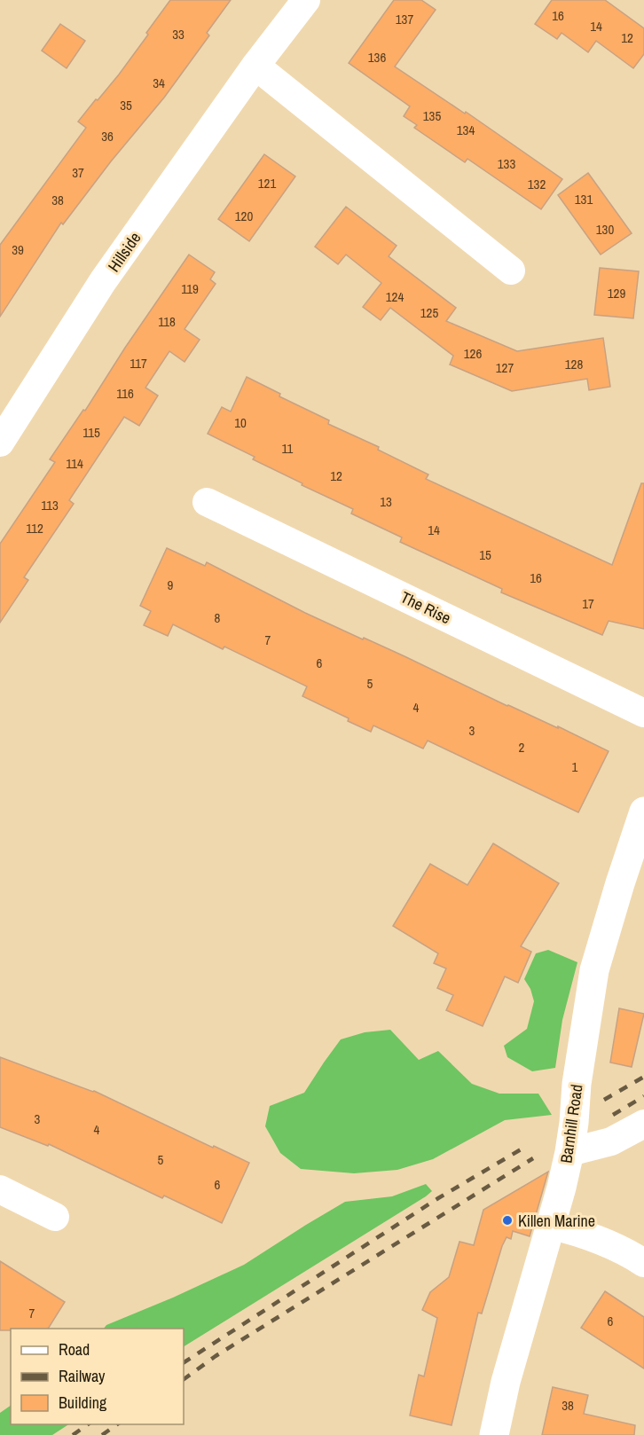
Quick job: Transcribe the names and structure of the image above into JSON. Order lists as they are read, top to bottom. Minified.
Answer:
{"streets":{"main road":["Barnhill Road"],"street":["Hillside","The Rise"]},"places":["Killen Marine"],"house_numbers":["16","137","14","33","12","136","34","35","135","134","36","133","37","121","132","131","38","120","130","39","119","129","124","125","118","126","117","128","127","116","10","115","11","114","12","13","113","112","14","15","16","9","17","8","7","6","5","4","3","2","1","3","4","5","6","7","6","38"],"legend":["Road","Railway","Building"]}
